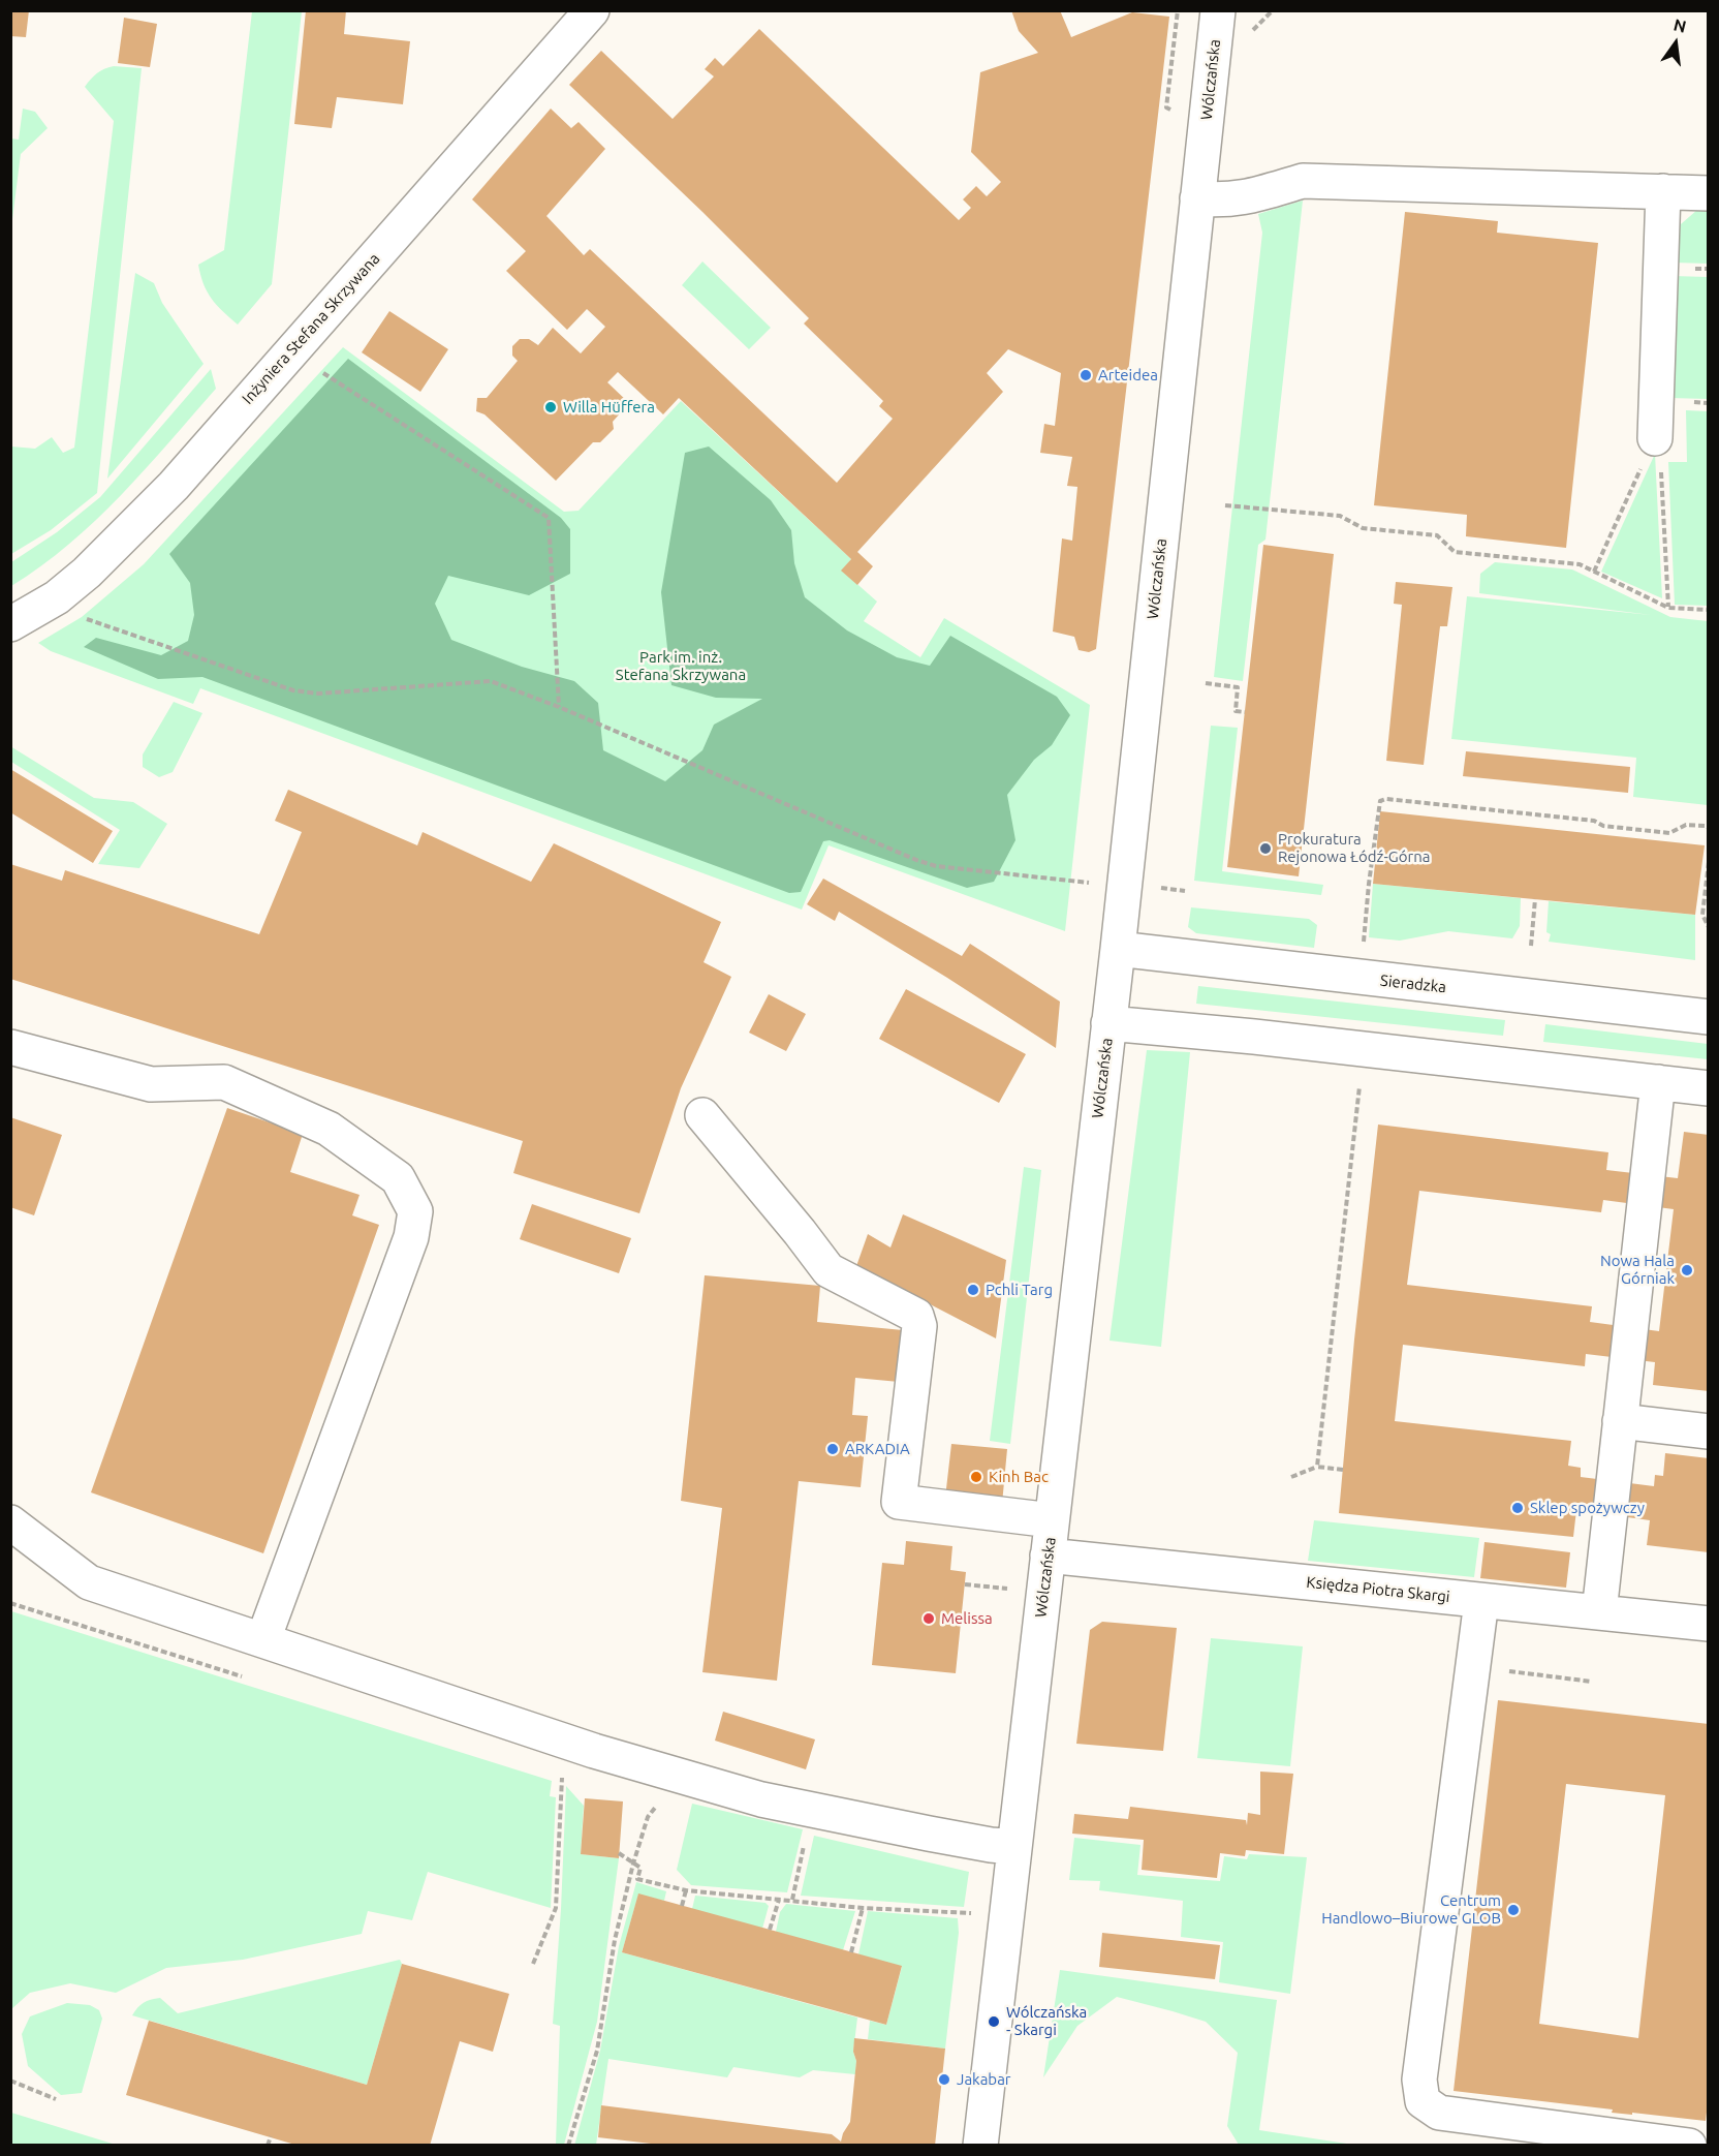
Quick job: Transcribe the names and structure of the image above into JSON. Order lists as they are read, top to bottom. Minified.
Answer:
{"streets":{"street":["Wólczańska","Inżyniera Stefana Skrzywana","Sieradzka","Księdza Piotra Skargi"]},"crossings":[["Wólczańska","Sieradzka"],["Wólczańska","Księdza Piotra Skargi"]],"parks":["Park im. inż. Stefana Skrzywana"],"places":["Arteidea","Willa Hüffera","Prokuratura Rejonowa Łódź-Górna","Nowa Hala Górniak","Pchli Targ","ARKADIA","Kinh Bac","Sklep spożywczy","Melissa","Centrum Handlowo–Biurowe GLOB","Wólczańska - Skargi","Jakabar"],"north":"top"}
